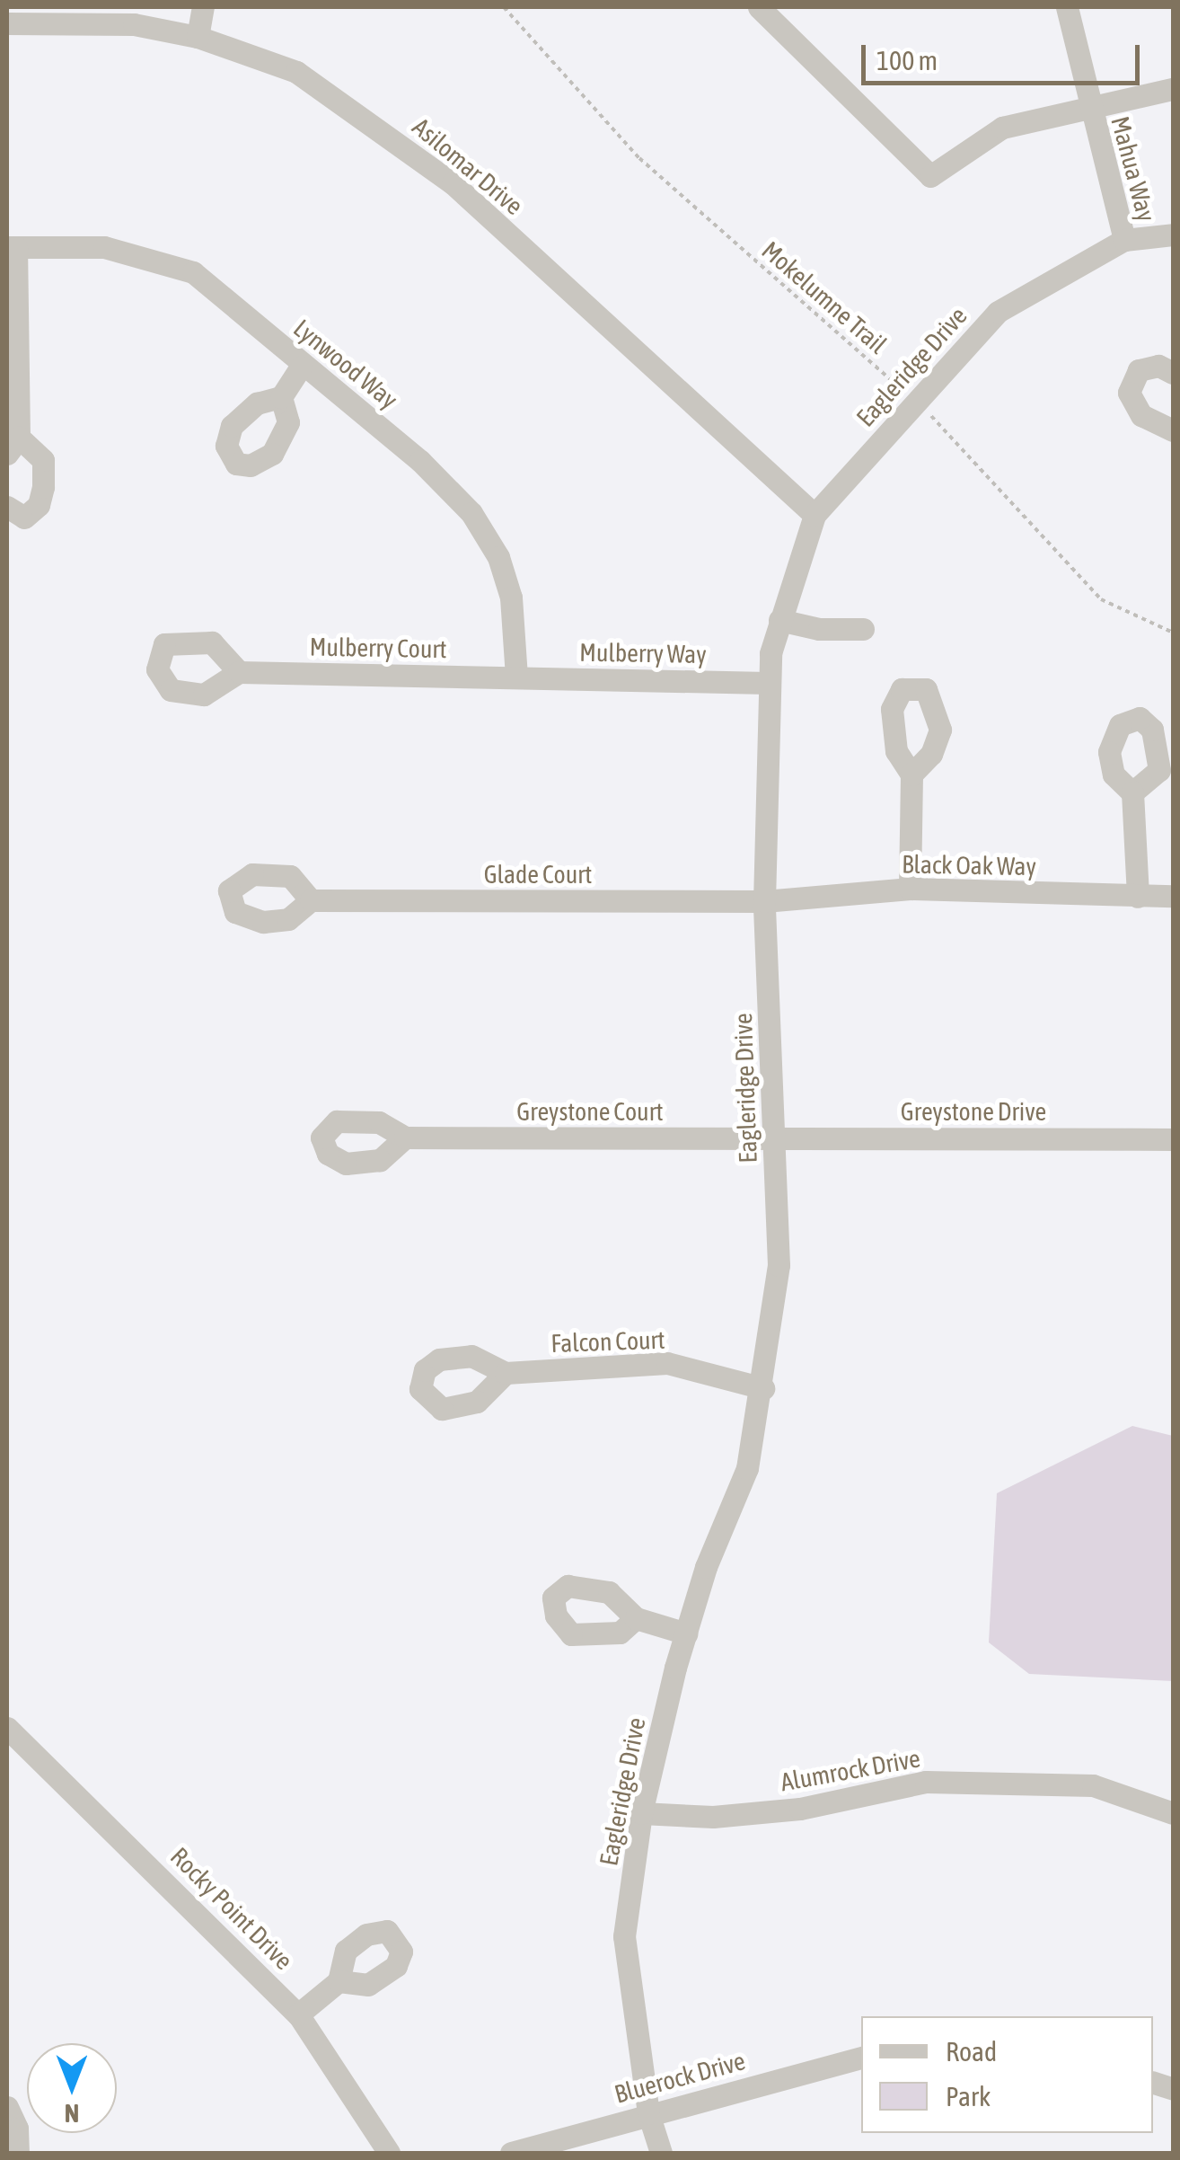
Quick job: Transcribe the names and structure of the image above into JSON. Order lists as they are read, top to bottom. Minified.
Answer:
{"streets":{"street":["Asilomar Drive","Mahua Way","Lynwood Way","Eagleridge Drive","Mulberry Court","Mulberry Way","Black Oak Way","Glade Court","Greystone Court","Greystone Drive","Falcon Court","Alumrock Drive","Rocky Point Drive","Bluerock Drive"],"path":["Mokelumne Trail"]},"crossings":[["Asilomar Drive","Eagleridge Drive"],["Mahua Way","Eagleridge Drive"],["Mokelumne Trail","Eagleridge Drive"],["Lynwood Way","Mulberry Court"],["Lynwood Way","Mulberry Way"],["Eagleridge Drive","Mulberry Way"],["Eagleridge Drive","Black Oak Way"],["Eagleridge Drive","Glade Court"],["Eagleridge Drive","Greystone Court"],["Eagleridge Drive","Greystone Drive"],["Eagleridge Drive","Falcon Court"],["Eagleridge Drive","Alumrock Drive"],["Eagleridge Drive","Bluerock Drive"],["Mulberry Court","Mulberry Way"],["Black Oak Way","Glade Court"],["Greystone Court","Greystone Drive"]],"legend":["Road","Park"],"scale_bar":"100 m","north":"bottom"}
